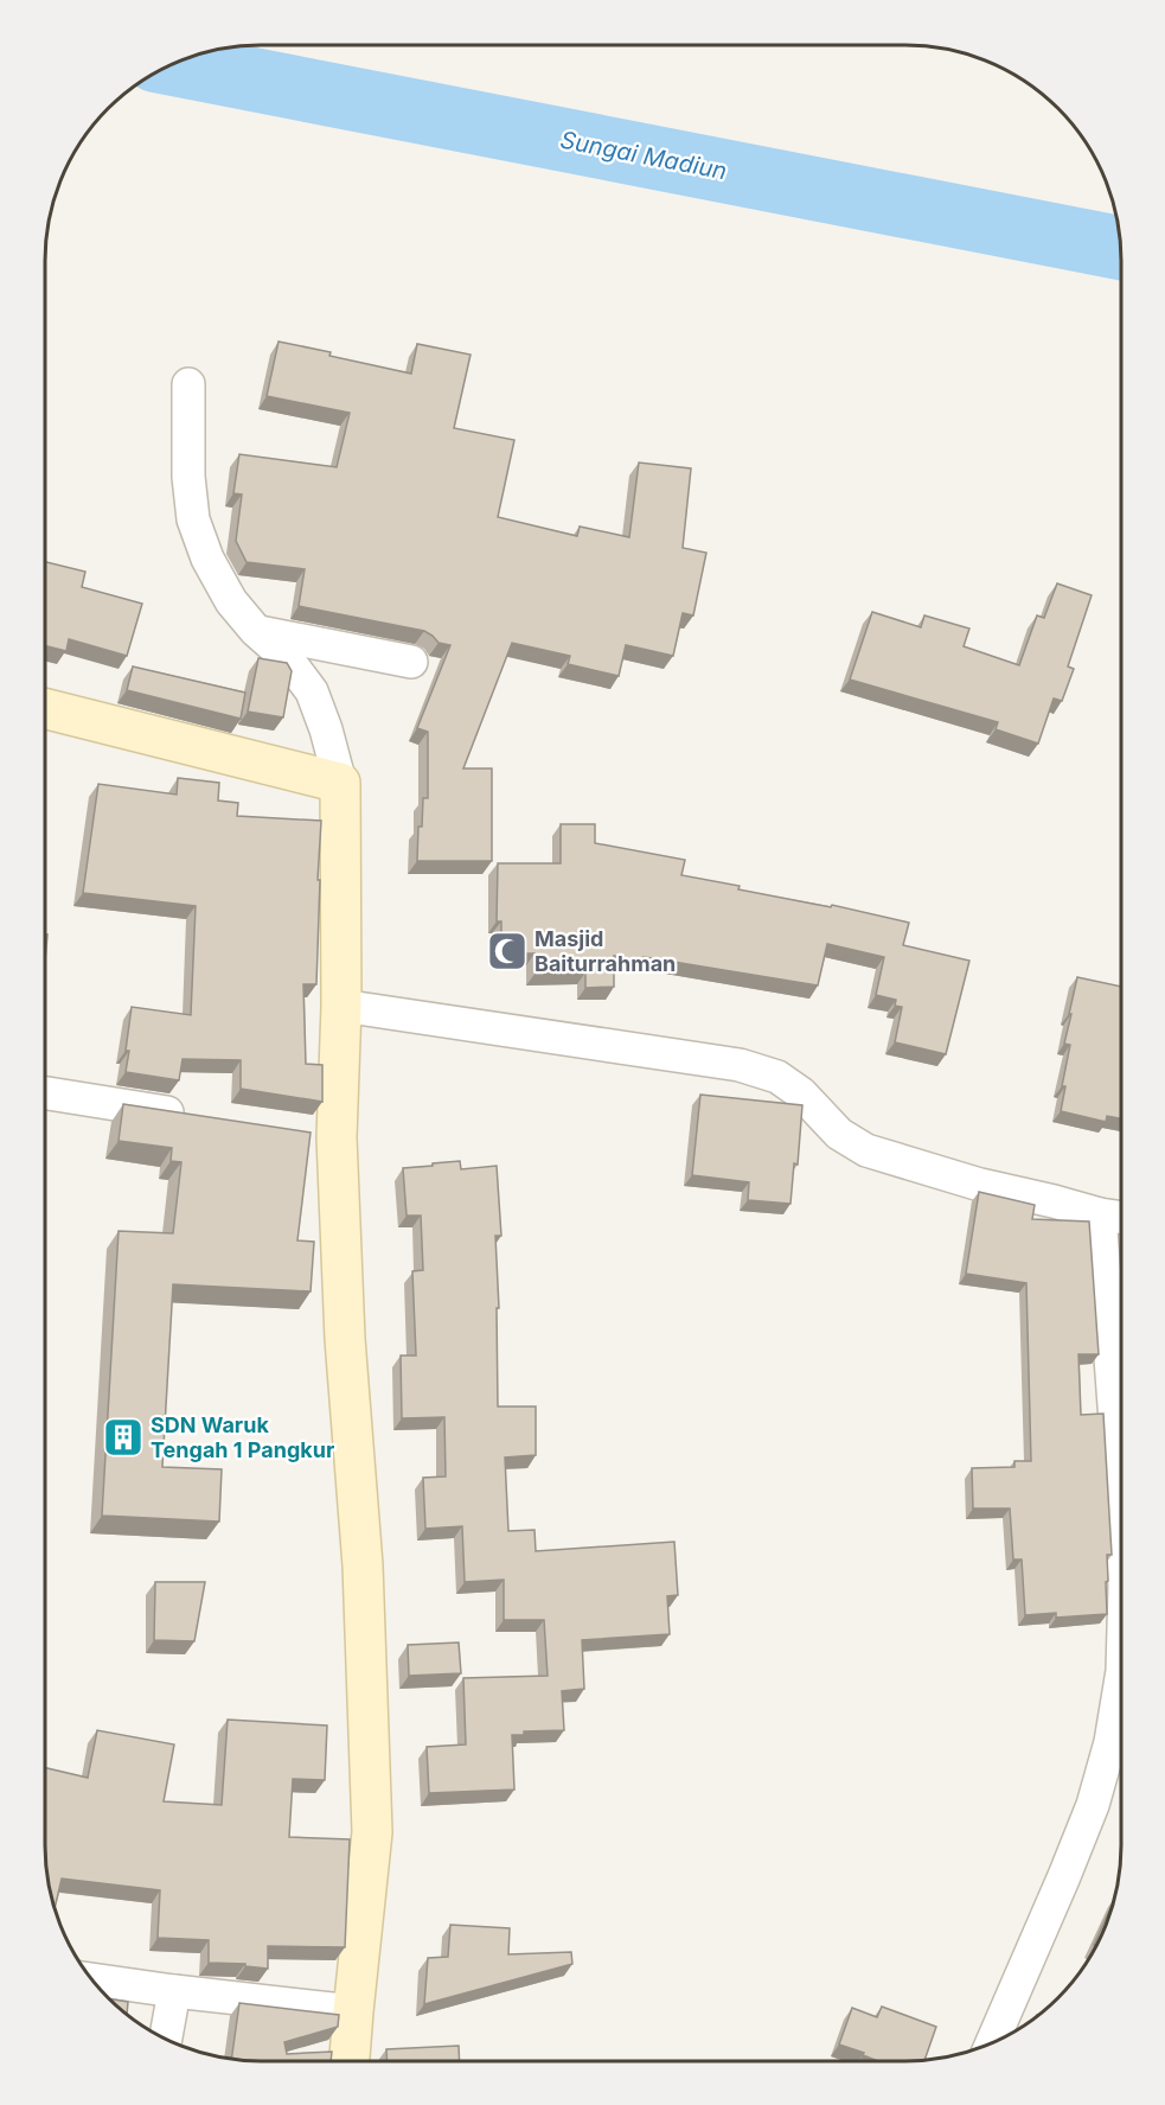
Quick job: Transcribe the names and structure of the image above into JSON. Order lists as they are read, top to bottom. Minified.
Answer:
{"water":["Sungai Madiun"],"places":{"mosque":["Masjid Baiturrahman"],"building":["SDN Waruk Tengah 1 Pangkur"]}}
